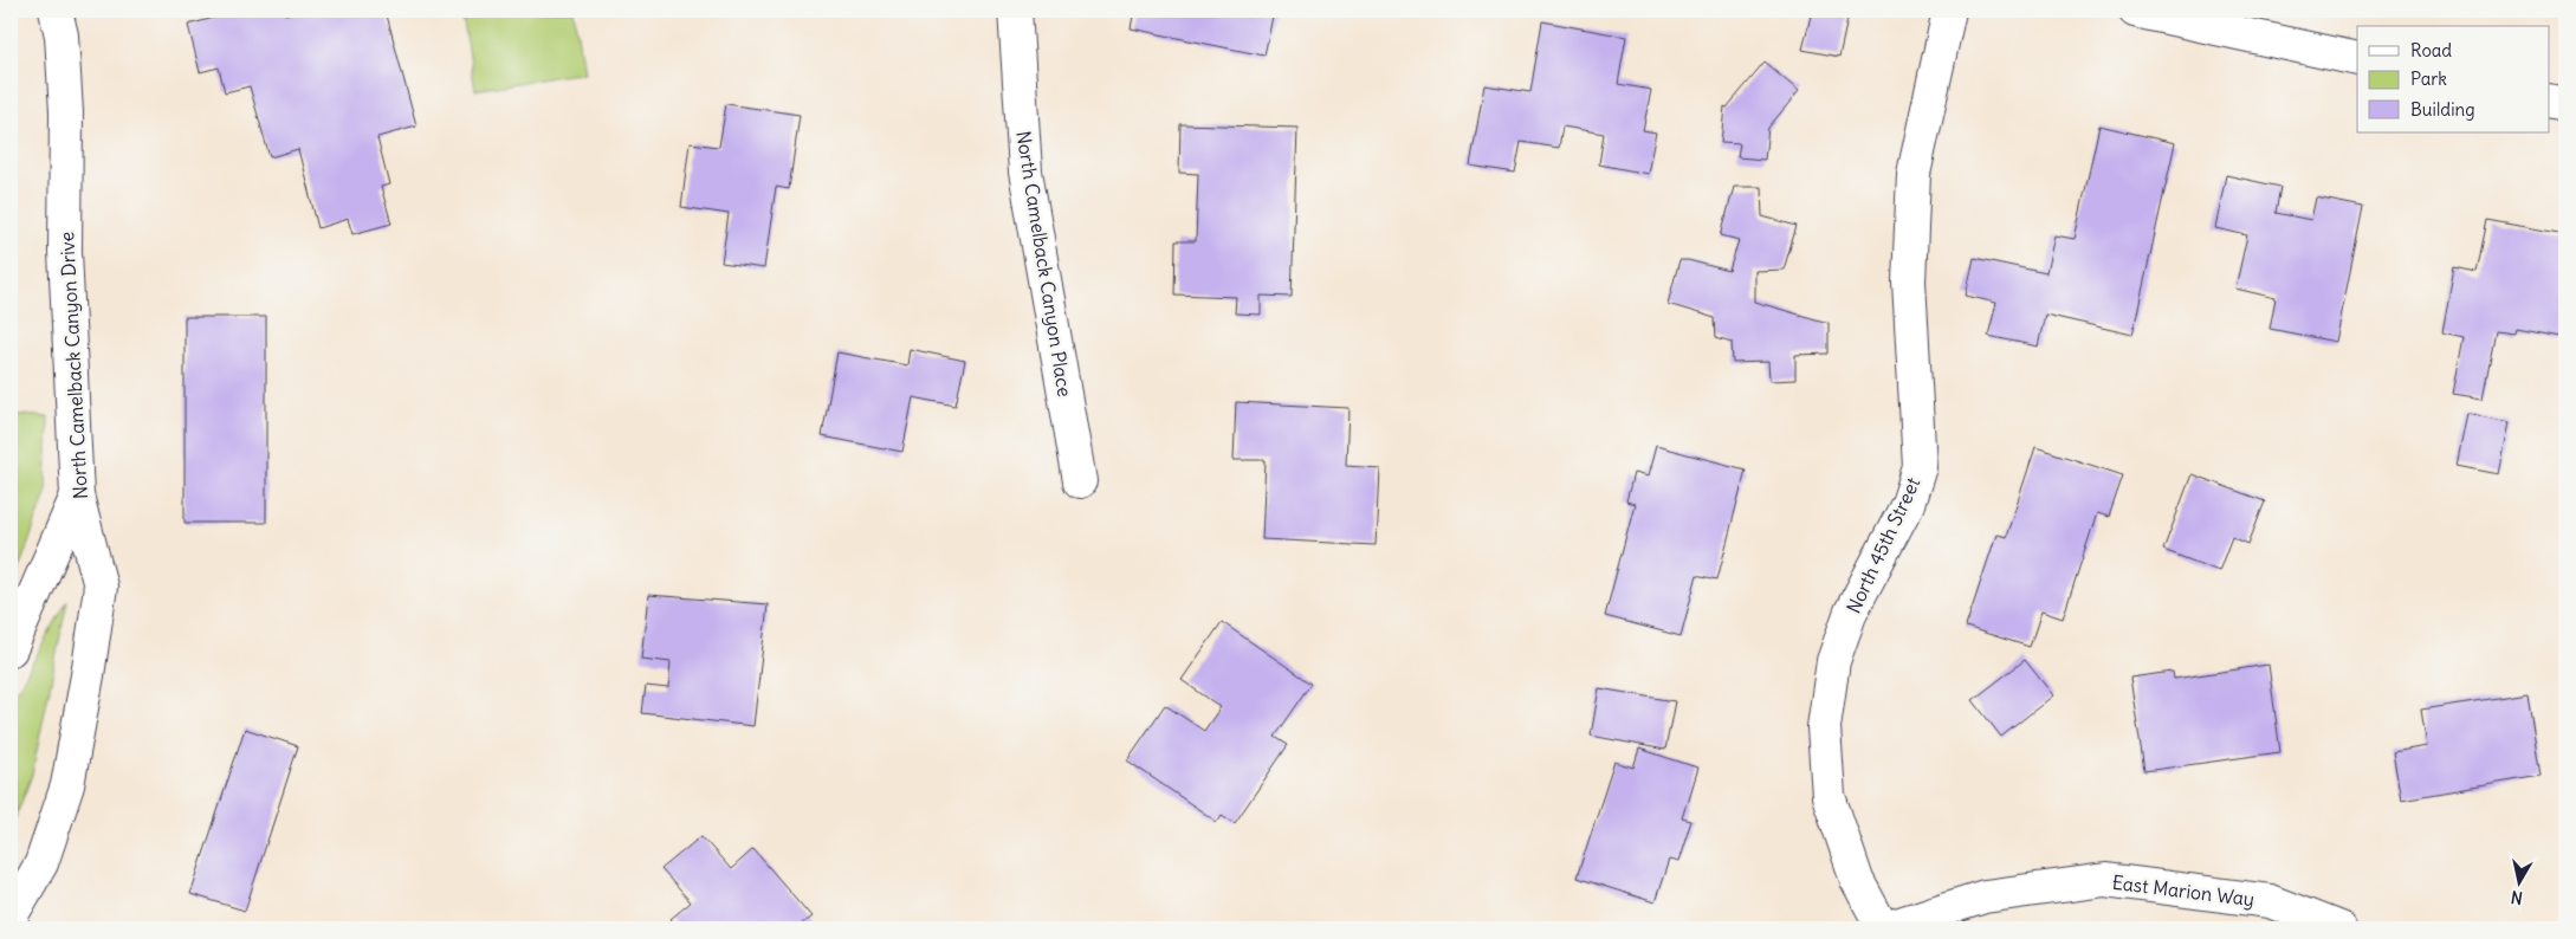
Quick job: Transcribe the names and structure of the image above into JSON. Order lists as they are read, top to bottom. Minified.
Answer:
{"streets":{"street":["North Camelback Canyon Place","North Camelback Canyon Drive","North 45th Street","East Marion Way"]},"crossings":[["North 45th Street","East Marion Way"]],"legend":["Road","Park","Building"],"north":"bottom"}
